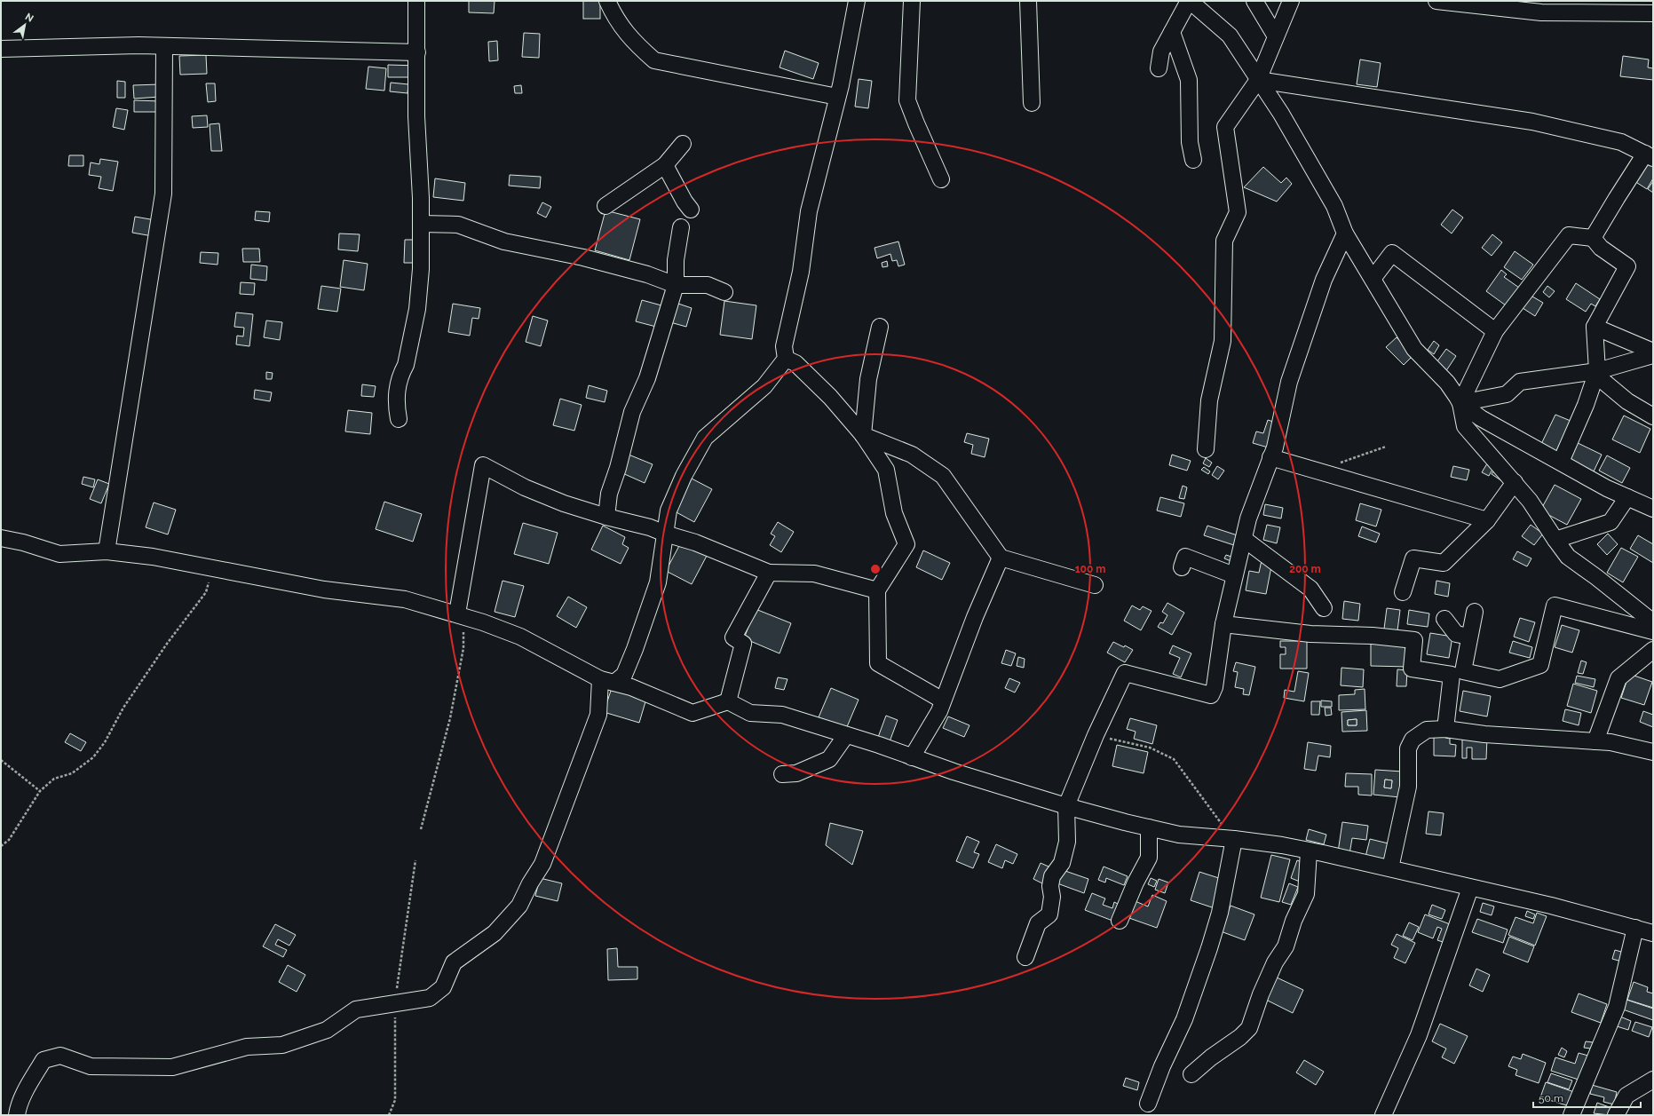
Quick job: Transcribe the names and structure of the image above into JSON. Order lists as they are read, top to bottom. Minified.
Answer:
{"scale_bar":"50 m","north":"top right","rings":["100 m","200 m"]}
